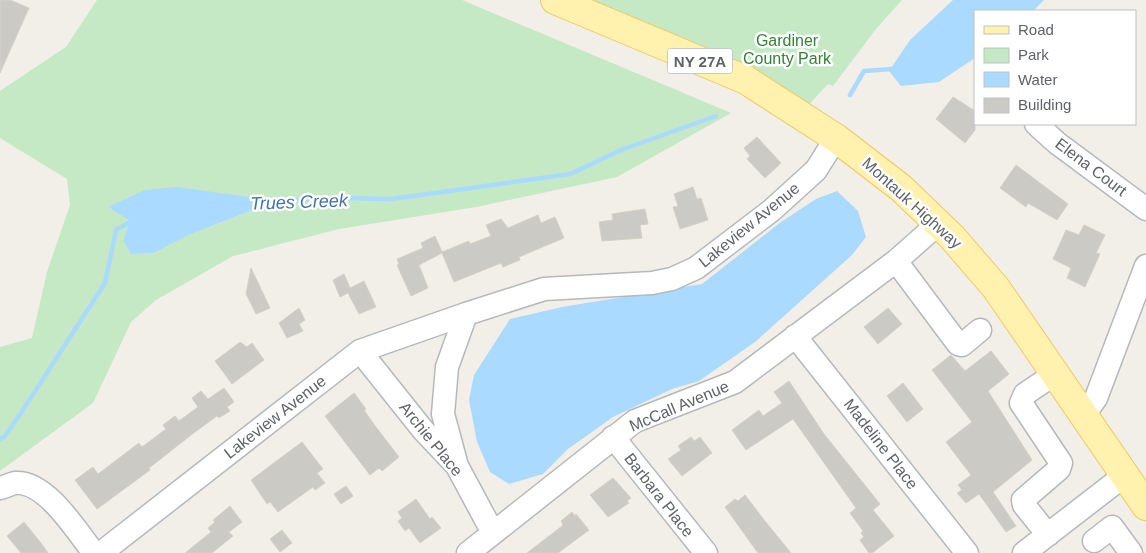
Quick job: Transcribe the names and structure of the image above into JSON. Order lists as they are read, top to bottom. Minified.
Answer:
{"streets":{"main road":["NY 27A","Montauk Highway"],"street":["Elena Court","Lakeview Avenue","McCall Avenue","Archie Place","Madeline Place","Barbara Place"]},"crossings":[["Montauk Highway","Lakeview Avenue"],["Montauk Highway","McCall Avenue"],["Lakeview Avenue","Archie Place"],["McCall Avenue","Archie Place"],["McCall Avenue","Madeline Place"],["McCall Avenue","Barbara Place"]],"water":["Trues Creek"],"parks":["Gardiner County Park"],"legend":["Road","Park","Water","Building"]}
